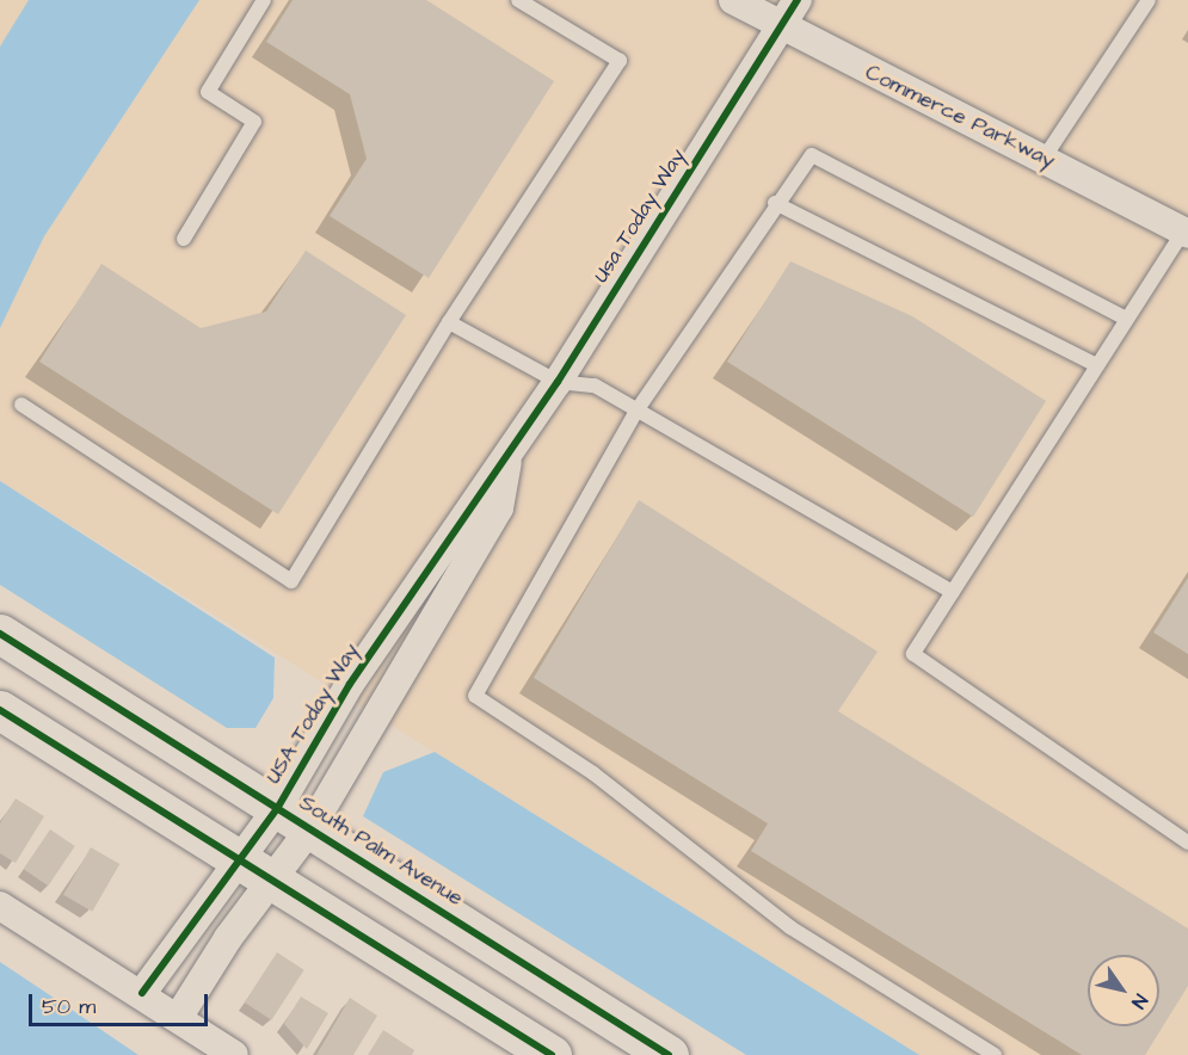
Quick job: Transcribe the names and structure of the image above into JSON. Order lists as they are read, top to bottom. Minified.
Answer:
{"streets":{"main road":["South Palm Avenue"],"street":["Commerce Parkway","Usa Today Way","USA Today Way"]},"crossings":[["Commerce Parkway","Usa Today Way"],["Usa Today Way","USA Today Way"],["USA Today Way","South Palm Avenue"]],"scale_bar":"50 m","north":"bottom right"}
